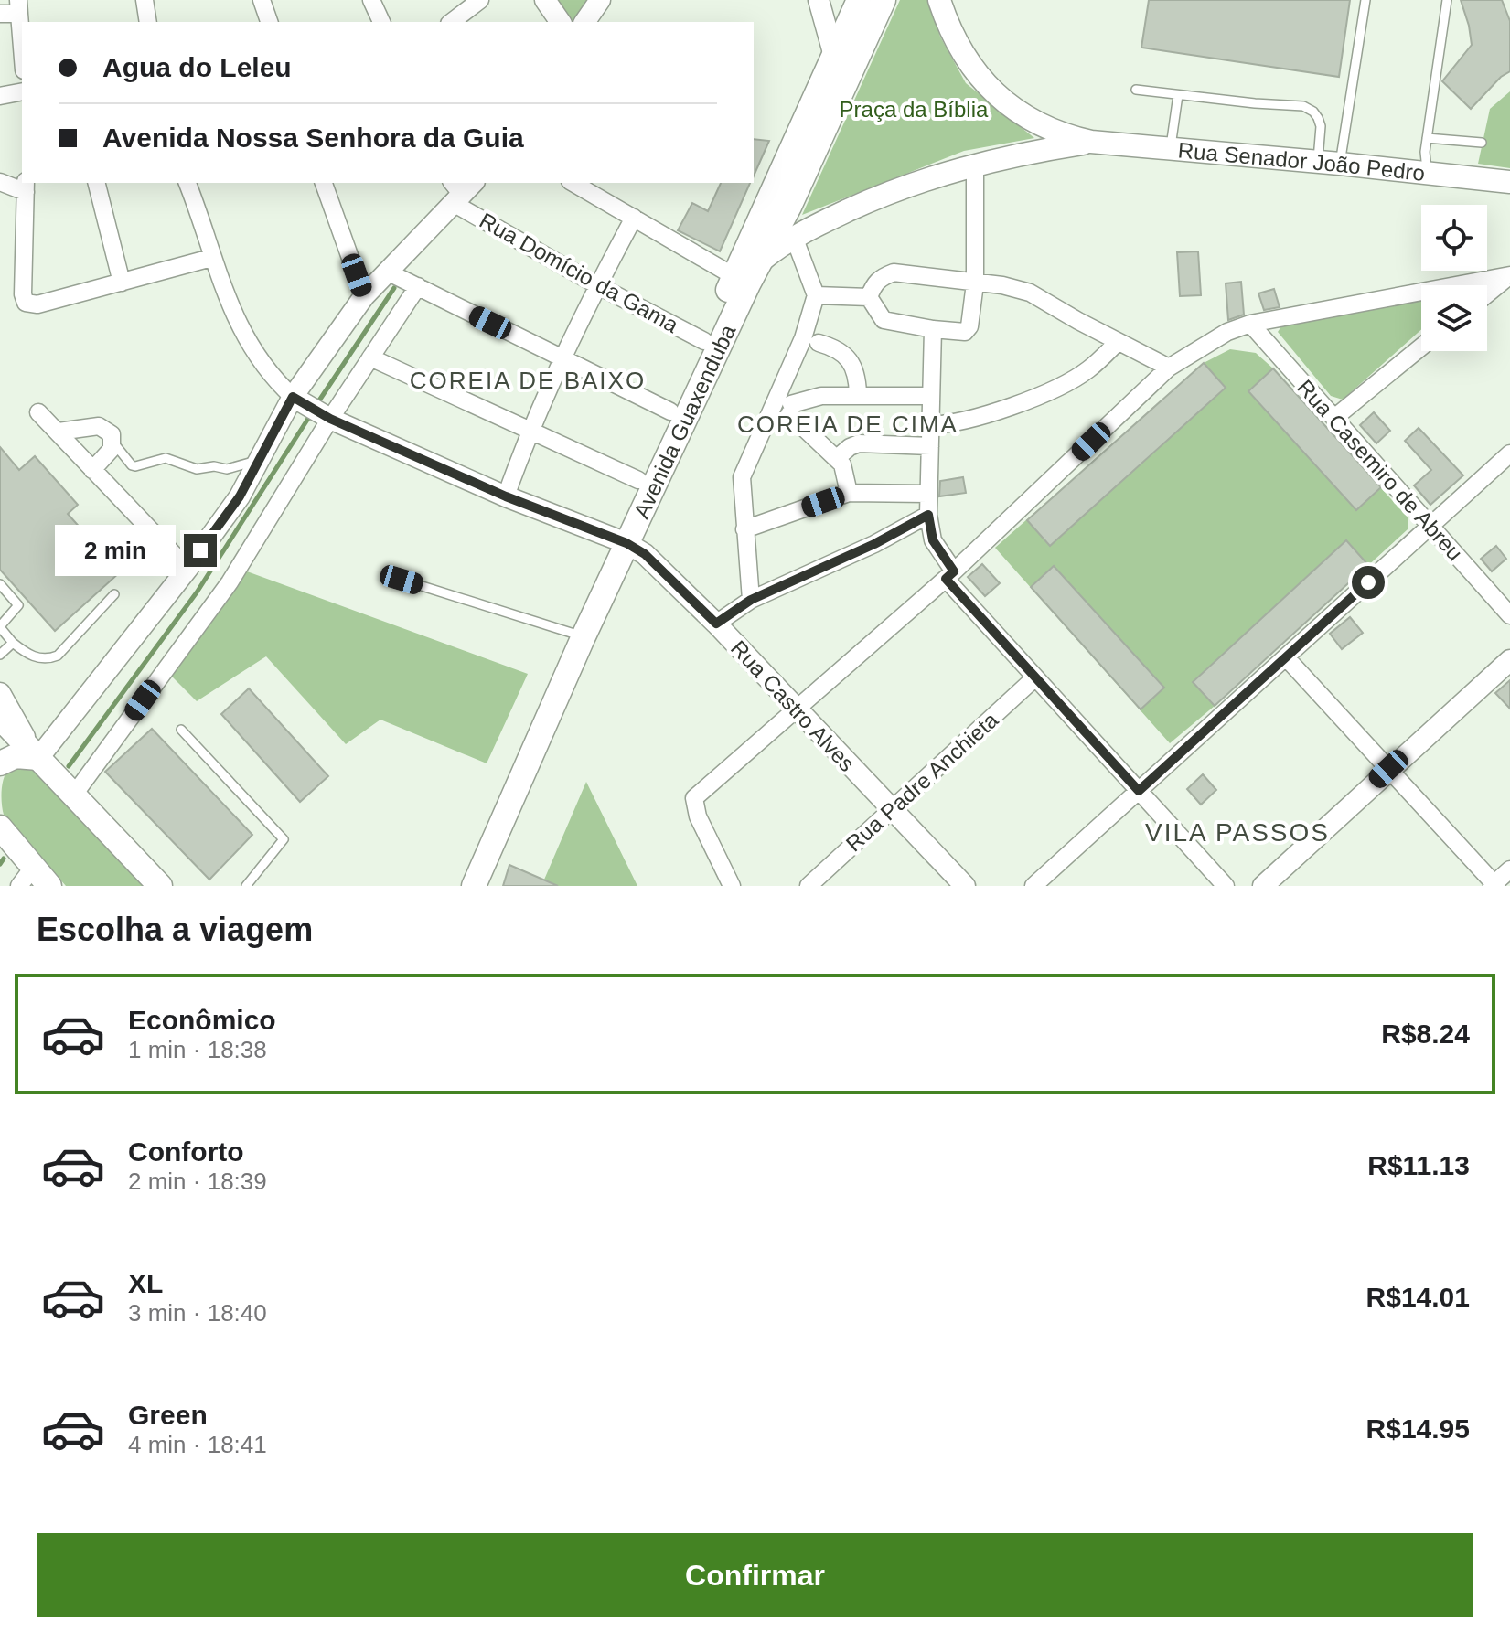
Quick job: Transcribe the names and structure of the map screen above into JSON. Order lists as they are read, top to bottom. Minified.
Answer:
{"streets":{"main road":["Rua Senador João Pedro","Avenida Guaxenduba"],"street":["Rua Domício da Gama","Rua Casemiro de Abreu","Rua Castro Alves","Rua Padre Anchieta"]},"crossings":[["Rua Senador João Pedro","Avenida Guaxenduba"],["Rua Domício da Gama","Avenida Guaxenduba"],["Avenida Guaxenduba","Rua Castro Alves"],["Rua Castro Alves","Rua Padre Anchieta"]],"districts":["COREIA DE BAIXO","COREIA DE CIMA","VILA PASSOS"],"parks":["Praça da Bíblia"],"page":{"banner":["Agua do Leleu","Avenida Nossa Senhora da Guia"],"bubble":"2 min","heading":"Escolha a viagem","list":[{"name":"Econômico","note":"1 min · 18:38","value":"R$8.24"},{"name":"Conforto","note":"2 min · 18:39","value":"R$11.13"},{"name":"XL","note":"3 min · 18:40","value":"R$14.01"},{"name":"Green","note":"4 min · 18:41","value":"R$14.95"}],"buttons":"Confirmar"}}
